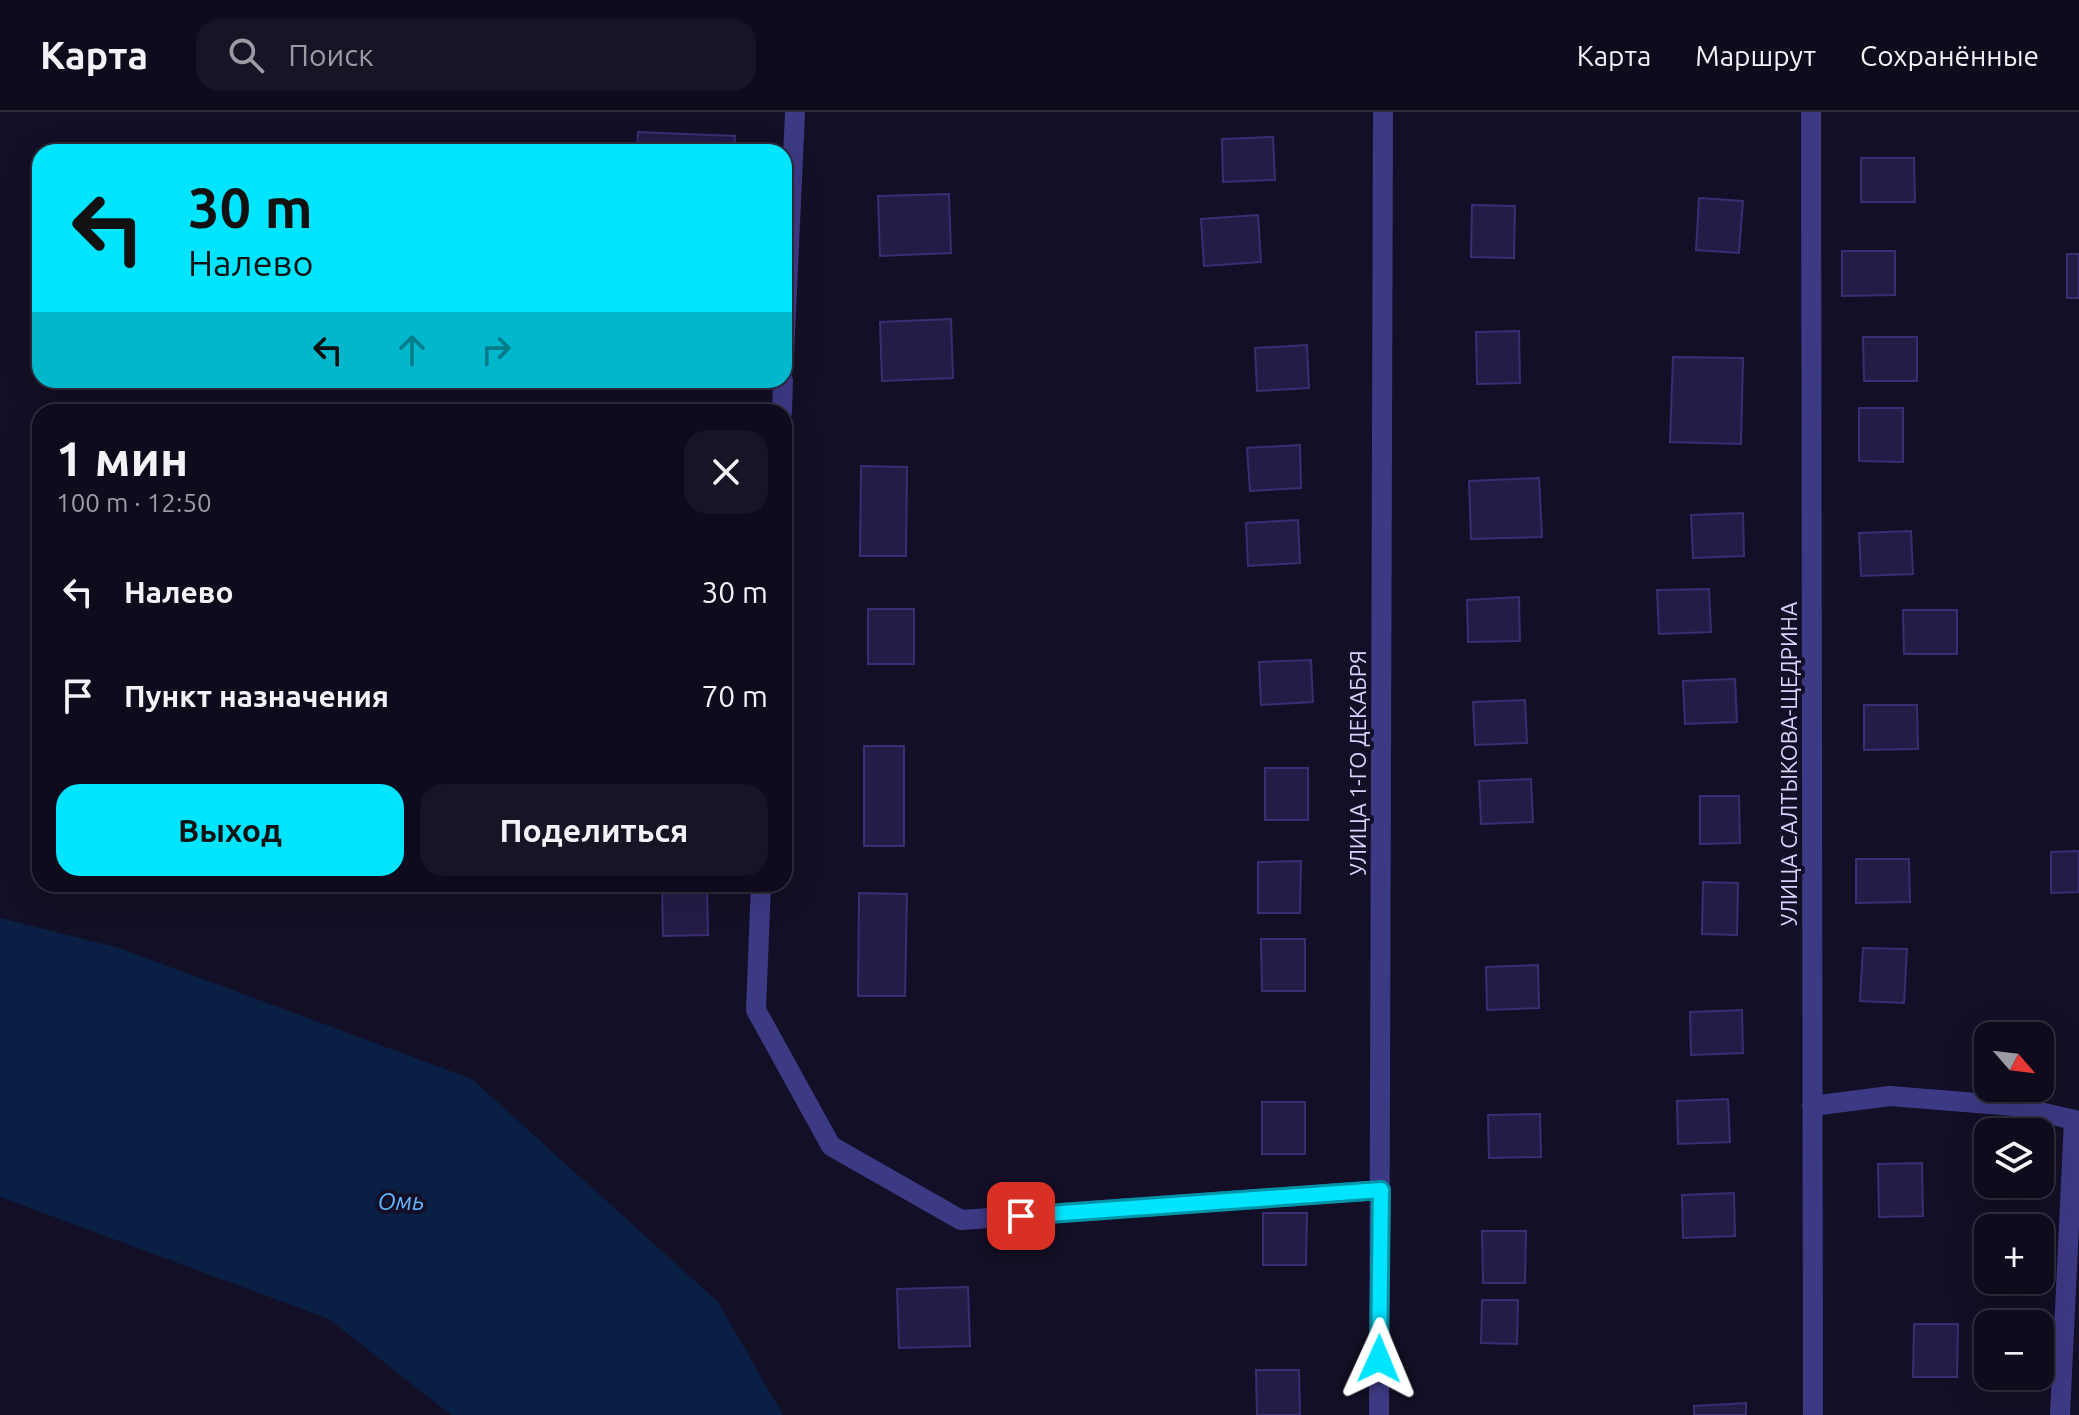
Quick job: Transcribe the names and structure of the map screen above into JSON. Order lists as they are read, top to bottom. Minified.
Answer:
{"streets":{"street":["УЛИЦА 1-ГО ДЕКАБРЯ","УЛИЦА САЛТЫКОВА-ЩЕДРИНА"]},"water":["Омь"],"north":"bottom right","page":{"header":"Карта","search":"Поиск","nav":["Карта","Маршрут","Сохранённые"],"turn":["30 m","Налево"],"heading":["1 мин","100 m · 12:50"],"list":[{"name":"Налево","value":"30 m"},{"name":"Пункт назначения","value":"70 m"}],"buttons":["Выход","Поделиться"],"map_buttons":["+","−"]}}
